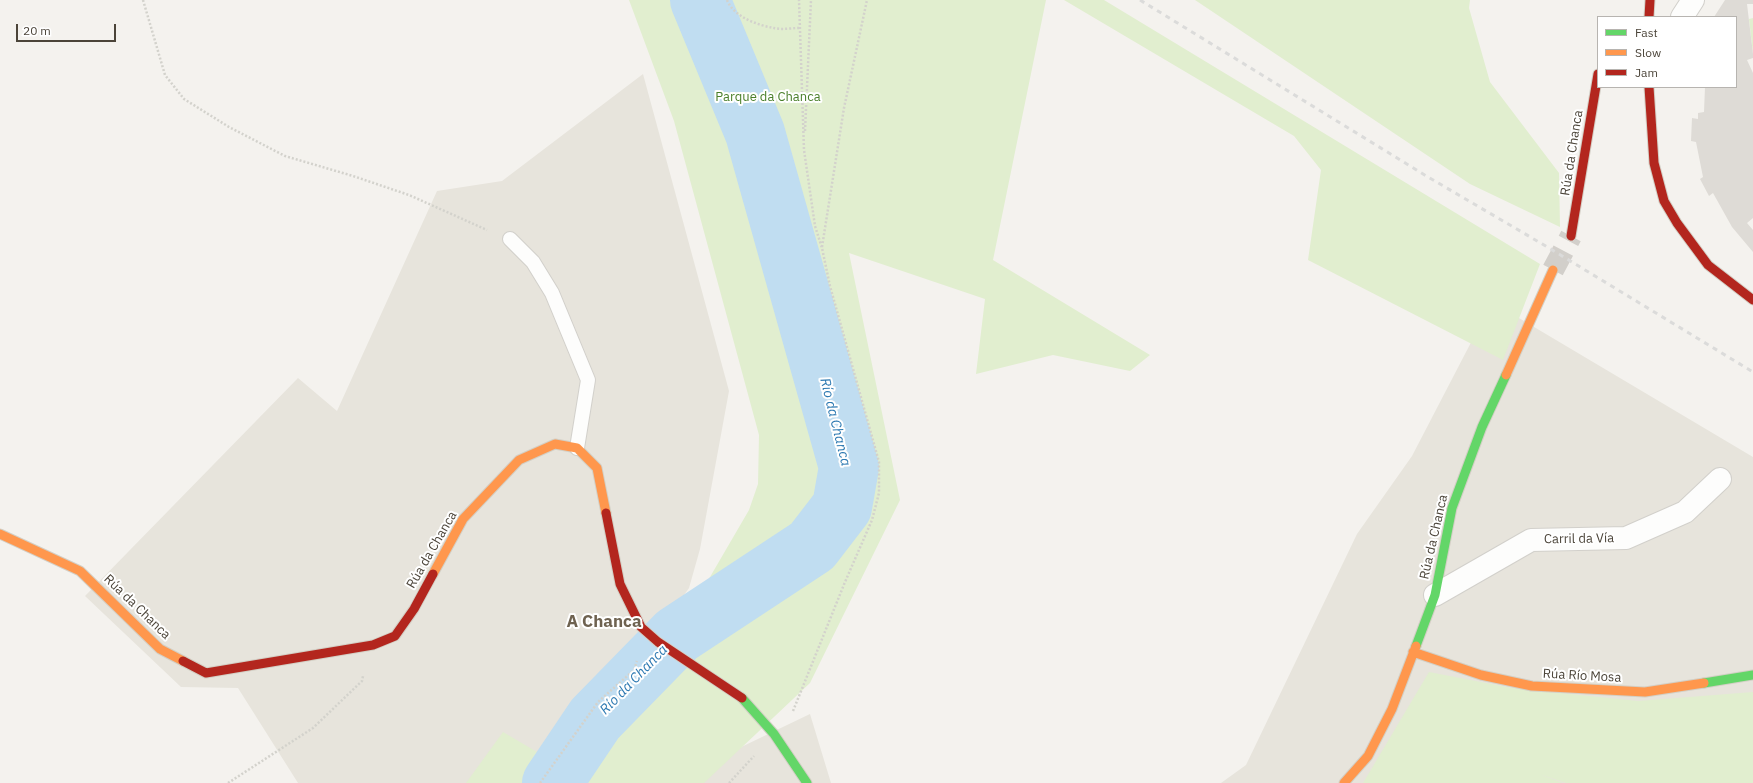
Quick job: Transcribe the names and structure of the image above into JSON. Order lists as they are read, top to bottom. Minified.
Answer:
{"streets":{"street":["Rúa da Chanca","Carril da Vía","Rúa Río Mosa"]},"crossings":[["Rúa da Chanca","Carril da Vía"],["Rúa da Chanca","Rúa Río Mosa"]],"districts":["A Chanca"],"water":["Río da Chanca"],"parks":["Parque da Chanca"],"legend":["Fast","Slow","Jam"],"scale_bar":"20 m"}
